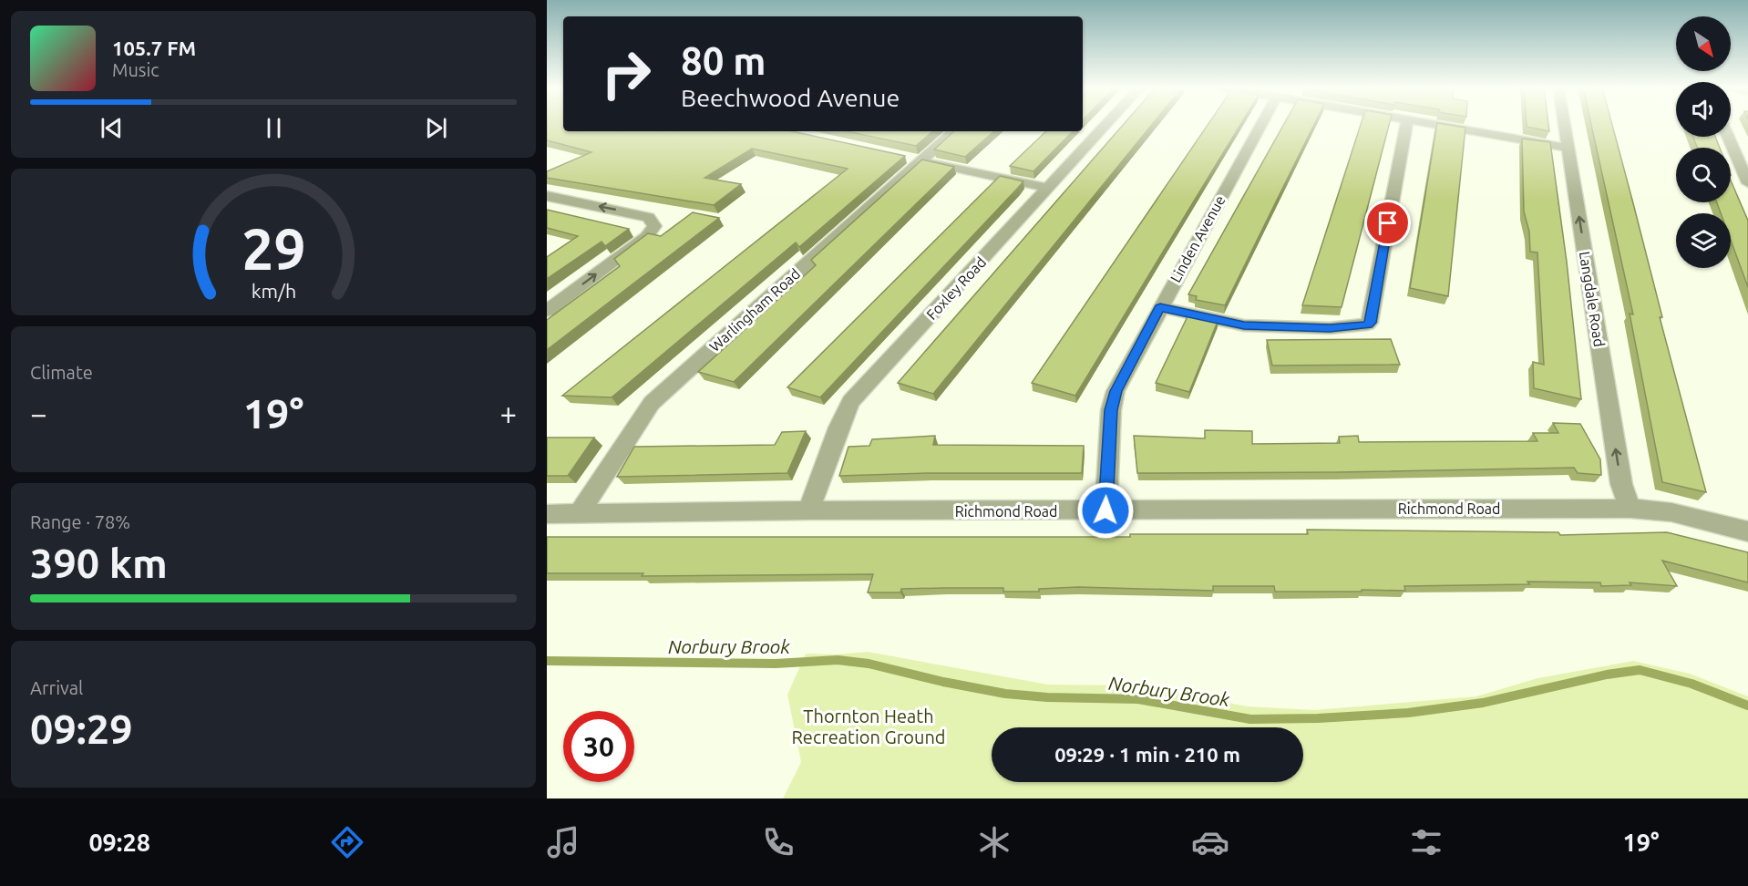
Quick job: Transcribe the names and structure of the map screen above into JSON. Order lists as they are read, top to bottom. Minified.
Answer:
{"streets":{"street":["Linden Avenue","Foxley Road","Langdale Road","Warlingham Road","Richmond Road"]},"crossings":[["Linden Avenue","Richmond Road"],["Foxley Road","Richmond Road"],["Langdale Road","Richmond Road"],["Warlingham Road","Richmond Road"]],"one_way":["Langdale Road"],"water":["Norbury Brook"],"parks":["Thornton Heath Recreation Ground"],"north":"bottom right","page":{"turn":["80 m","Beechwood Avenue"],"song":["105.7 FM","Music"],"tile":["Climate",["Range · 78%","390 km"],["Arrival","09:29"]],"heat":["−","19°","+"],"limit":"30","trip":"09:29 · 1 min · 210 m","tabs":["09:28","19°"],"gauge":["29","km/h"]}}
